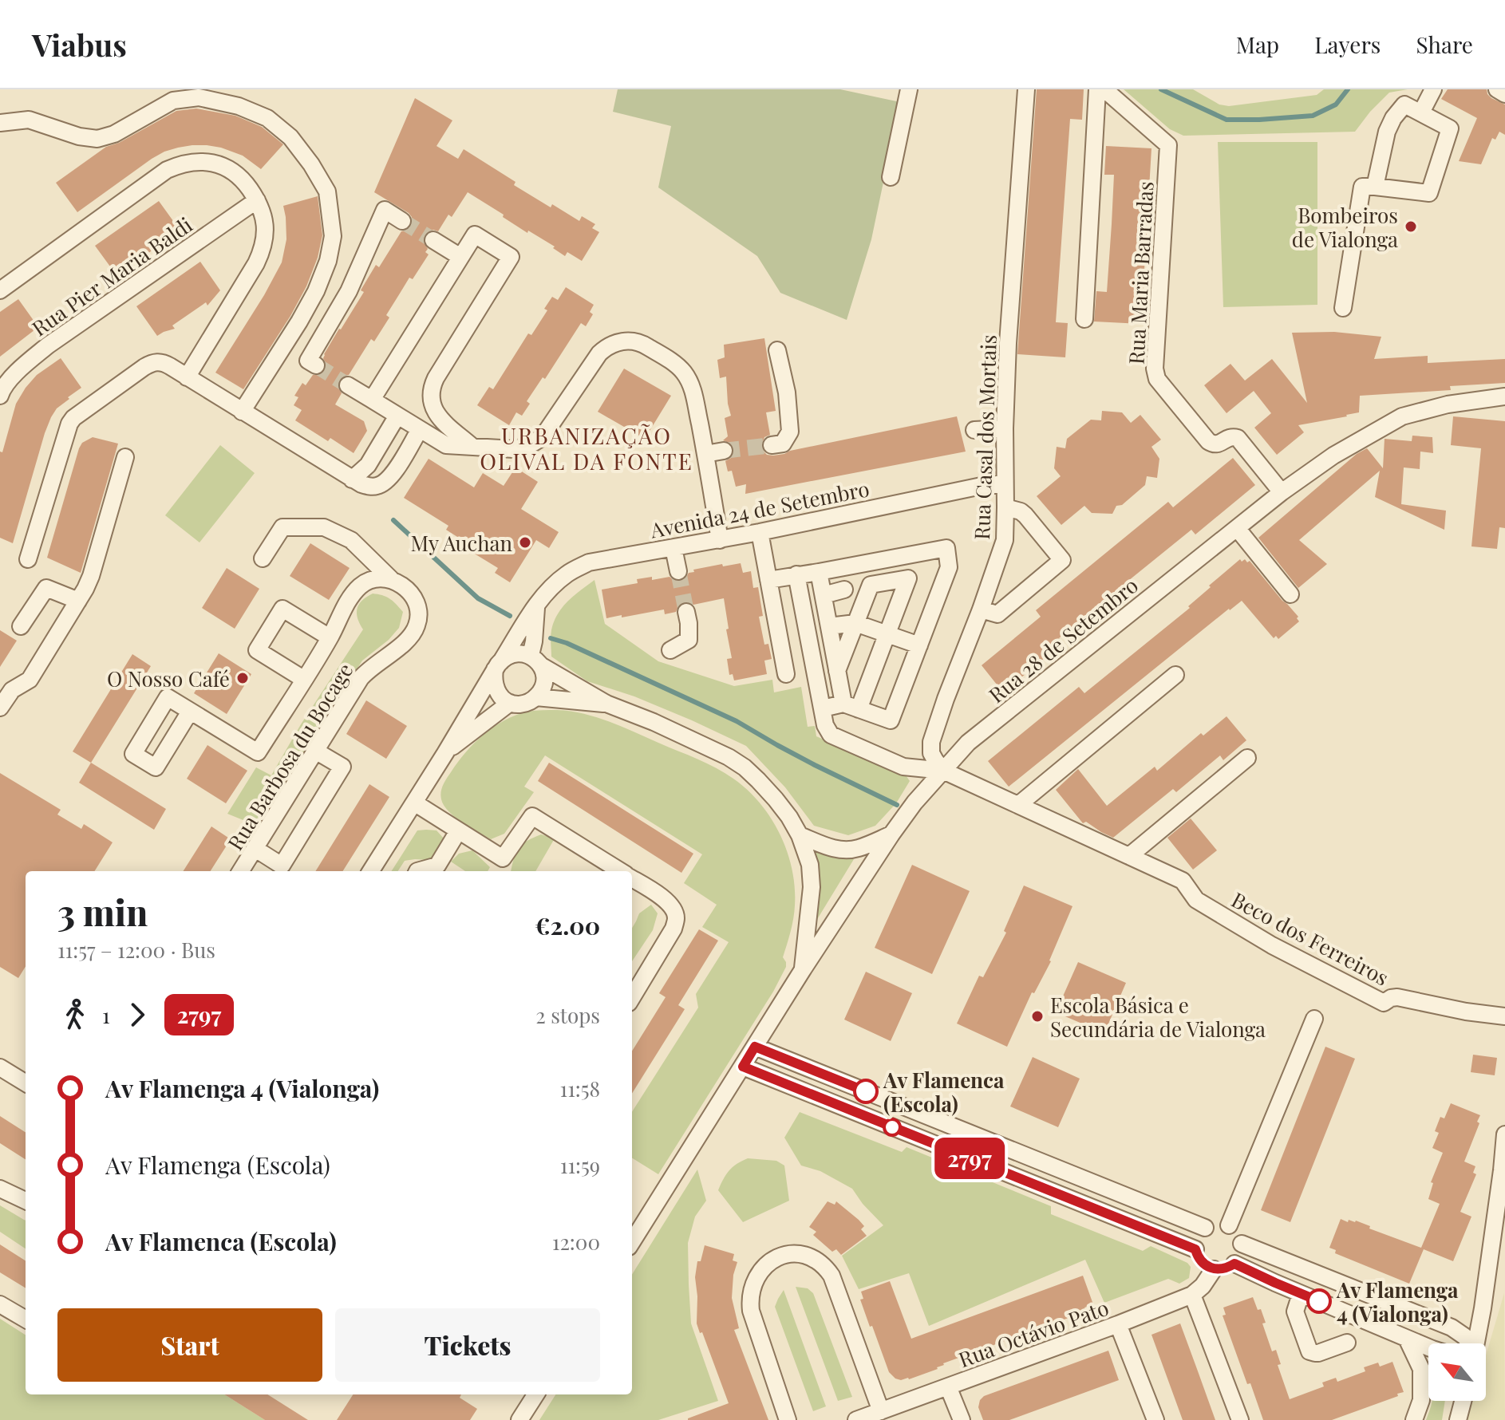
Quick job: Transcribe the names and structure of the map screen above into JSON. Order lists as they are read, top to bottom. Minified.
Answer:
{"streets":{"street":["Rua Maria Barradas","Rua Pier Maria Baldi","Rua Casal dos Mortais","Avenida 24 de Setembro","Rua 28 de Setembro","Rua Barbosa du Bocage","Beco dos Ferreiros","Rua Octávio Pato"]},"crossings":[["Rua Maria Barradas","Rua 28 de Setembro"],["Rua Casal dos Mortais","Avenida 24 de Setembro"],["Rua Casal dos Mortais","Rua 28 de Setembro"]],"districts":["URBANIZAÇÃO OLIVAL DA FONTE"],"places":["Bombeiros de Vialonga","My Auchan","O Nosso Café","Escola Básica e Secundária de Vialonga","Av Flamenca (Escola)","Av Flamenga 4 (Vialonga)"],"lines":["bus line 2797"],"north":"top left","page":{"header":"Viabus","nav":["Map","Layers","Share"],"on_map":"2797","heading":["3 min","11:57 – 12:00 · Bus","€2.00"],"legs":["1","2797","2 stops"],"list":[{"name":"Av Flamenga 4 (Vialonga)","value":"11:58"},{"name":"Av Flamenga (Escola)","value":"11:59"},{"name":"Av Flamenca (Escola)","value":"12:00"}],"buttons":["Start","Tickets"]}}
